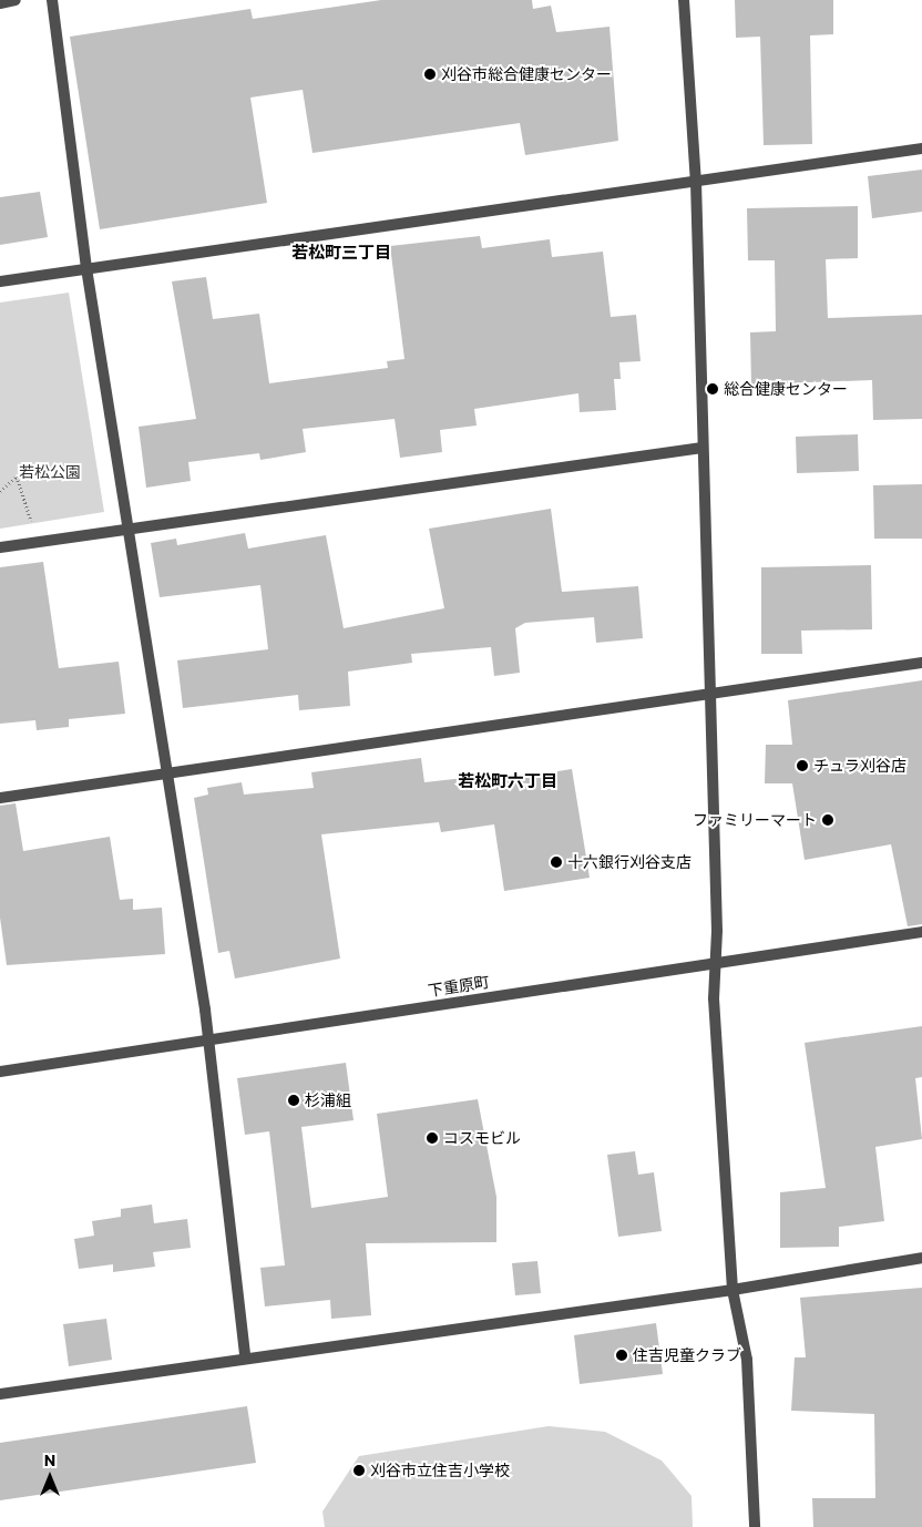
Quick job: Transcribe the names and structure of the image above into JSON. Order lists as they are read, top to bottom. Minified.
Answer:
{"streets":{"street":["下重原町"]},"districts":["若松町三丁目","若松町六丁目"],"parks":["若松公園"],"places":["刈谷市総合健康センター","総合健康センター","チュラ刈谷店","ファミリーマート","十六銀行刈谷支店","杉浦組","コスモビル","住吉児童クラブ","刈谷市立住吉小学校"],"north":"top"}
